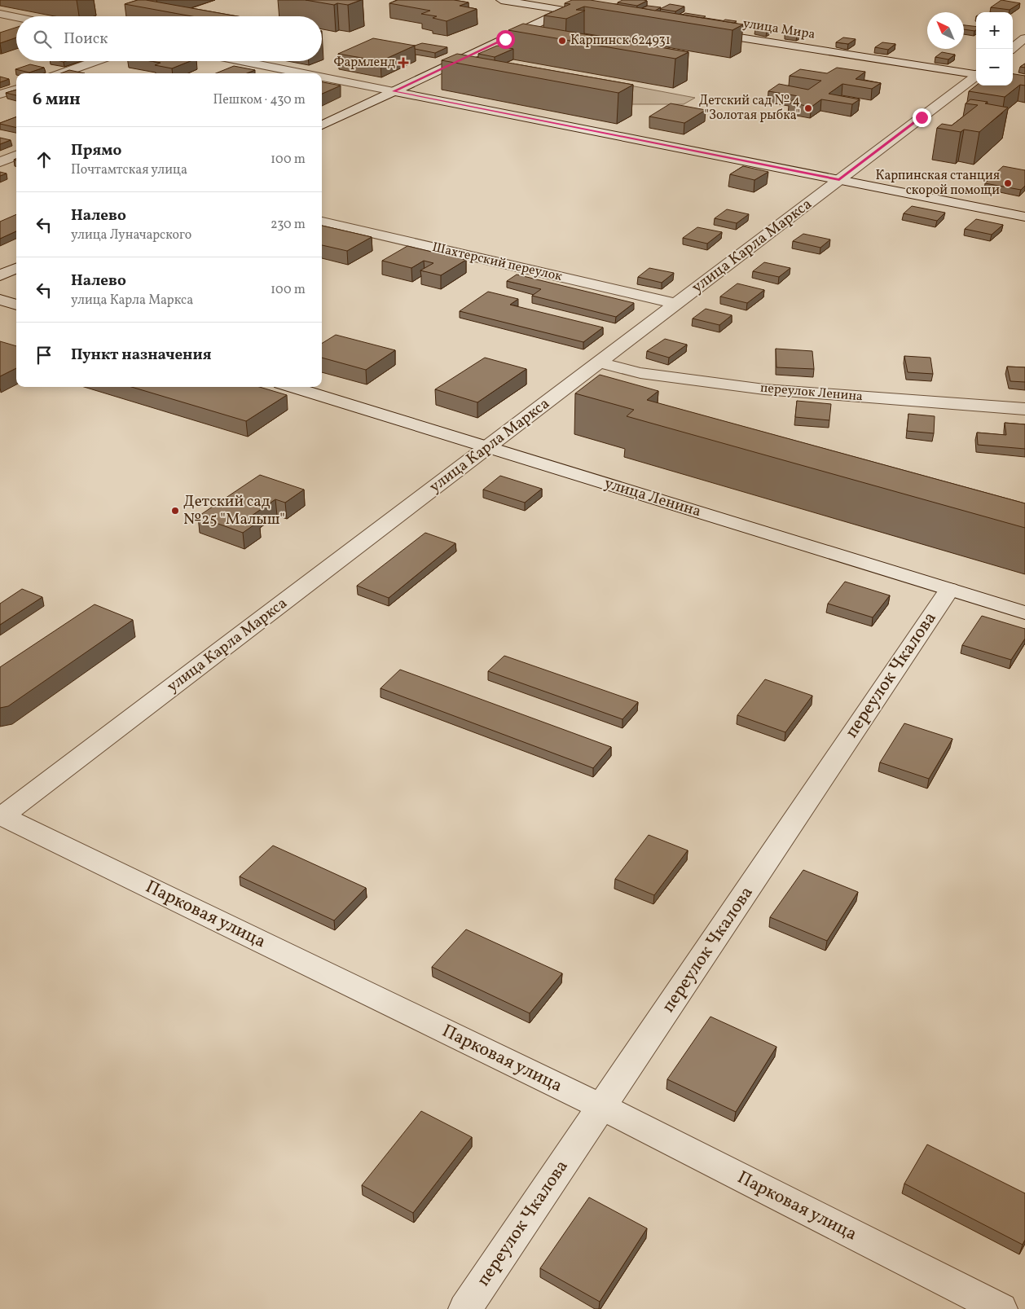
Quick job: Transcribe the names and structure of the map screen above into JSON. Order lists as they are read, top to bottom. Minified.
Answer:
{"streets":{"street":["улица Мира","улица Карла Маркса","Шахтерский переулок","переулок Ленина","улица Ленина","переулок Чкалова","Парковая улица"]},"crossings":[["улица Карла Маркса","Шахтерский переулок"],["улица Карла Маркса","переулок Ленина"],["улица Карла Маркса","улица Ленина"],["улица Карла Маркса","Парковая улица"],["улица Ленина","переулок Чкалова"],["переулок Чкалова","Парковая улица"]],"places":{"other":["Карпинск 624931","Детский сад № 4 \"Золотая рыбка\"","Карпинская станция скорой помощи","Детский сад №25 \"Малыш\""],"health":["Фармленд"]},"north":"top left","page":{"map_buttons":["+","−"],"search":"Поиск","heading":["6 мин","Пешком · 430 m"],"list":[["Прямо","Почтамтская улица","100 m"],["Налево","улица Луначарского","230 m"],["Налево","улица Карла Маркса","100 m"],"Пункт назначения"]}}
